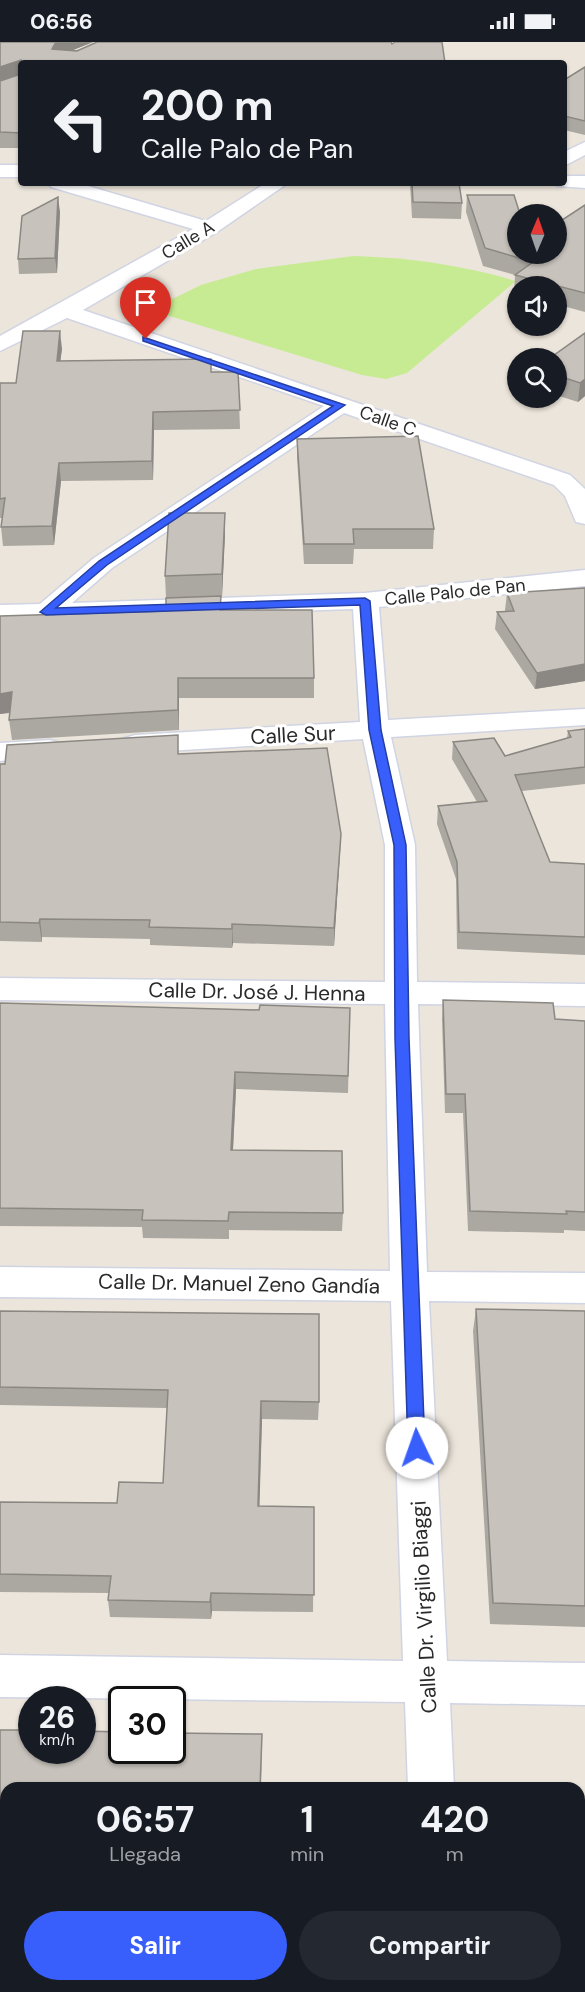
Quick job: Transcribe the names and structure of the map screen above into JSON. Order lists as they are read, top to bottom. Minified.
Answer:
{"streets":{"street":["Calle A","Calle C","Calle Palo de Pan","Calle Sur","Calle Dr. José J. Henna","Calle Dr. Manuel Zeno Gandía","Calle Dr. Virgilio Biaggi"]},"crossings":[["Calle A","Calle C"],["Calle Palo de Pan","Calle Dr. Virgilio Biaggi"],["Calle Sur","Calle Dr. Virgilio Biaggi"],["Calle Dr. José J. Henna","Calle Dr. Virgilio Biaggi"],["Calle Dr. Manuel Zeno Gandía","Calle Dr. Virgilio Biaggi"]],"north":"top","page":{"status":"06:56","turn":["200 m","Calle Palo de Pan"],"speed":"26 km/h","limit":"30","eta":["06:57","Llegada","1","min","420","m"],"buttons":["Salir","Compartir"]}}
